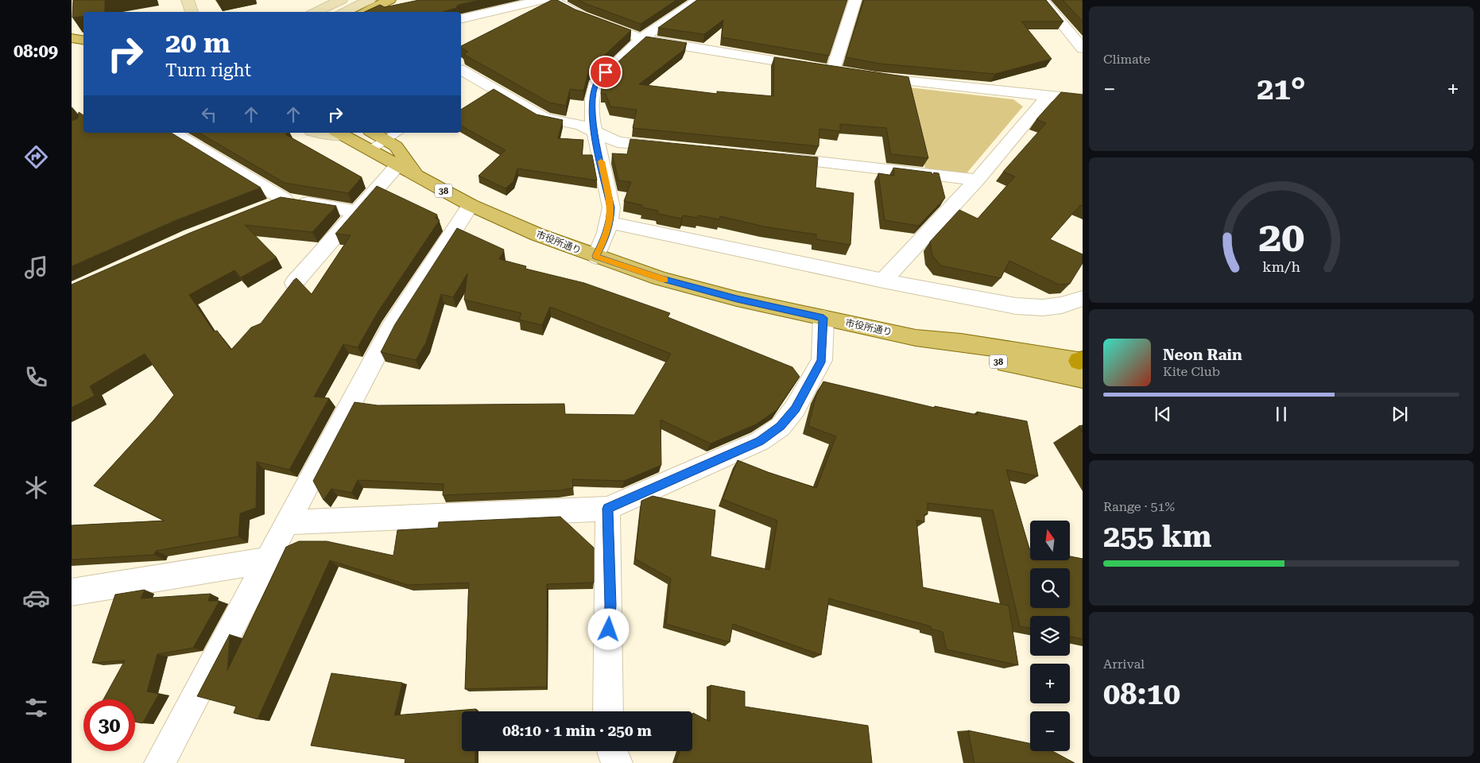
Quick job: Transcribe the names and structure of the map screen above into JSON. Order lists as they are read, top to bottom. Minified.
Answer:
{"streets":{"main road":["38","市役所通り"]},"north":"top","page":{"tabs":"08:09","tile":["Climate",["Range · 51%","255 km"],["Arrival","08:10"]],"turn":["20 m","Turn right"],"heat":["−","21°","+"],"song":["Neon Rain","Kite Club"],"map_buttons":["+","−"],"limit":"30","trip":"08:10 · 1 min · 250 m","gauge":["20","km/h"]}}
